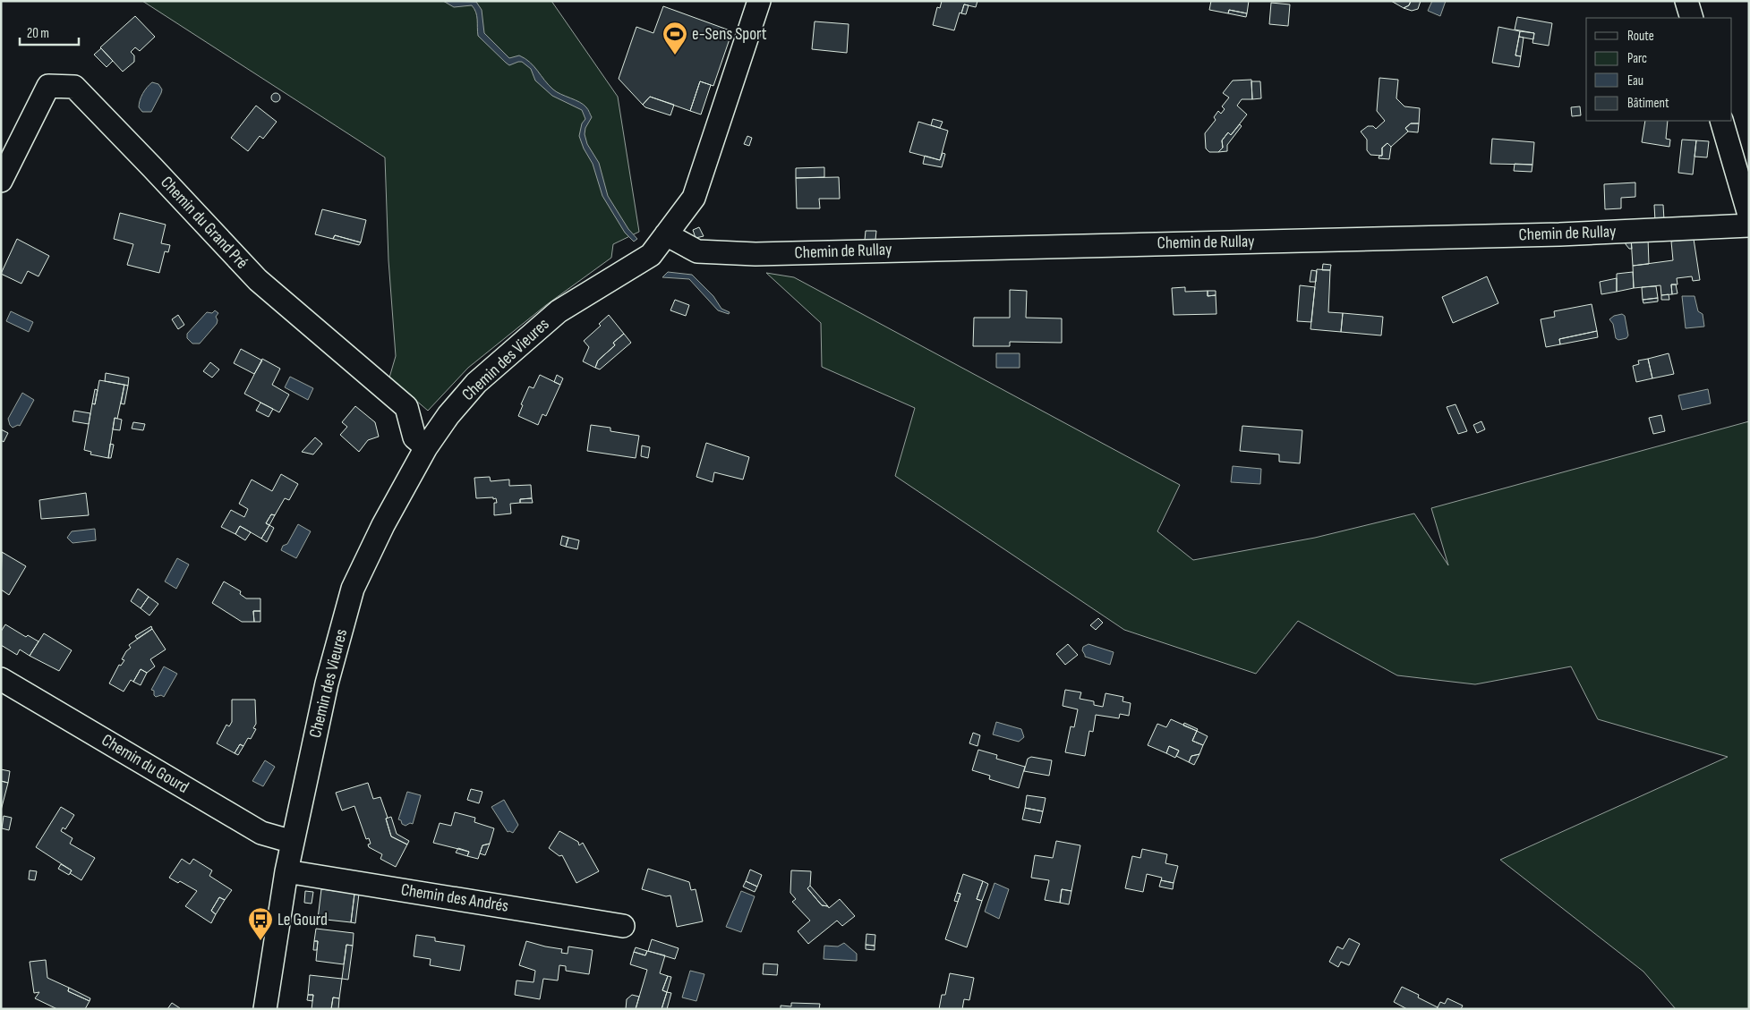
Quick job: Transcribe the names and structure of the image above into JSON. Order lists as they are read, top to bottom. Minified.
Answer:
{"streets":{"street":["Chemin du Grand Pré","Chemin de Rullay","Chemin des Vieures","Chemin du Gourd","Chemin des Andrés"]},"crossings":[["Chemin du Grand Pré","Chemin des Vieures"],["Chemin de Rullay","Chemin des Vieures"],["Chemin des Vieures","Chemin du Gourd"]],"places":{"sports":["e-Sens Sport"],"bus stop":["Le Gourd"]},"legend":["Route","Parc","Eau","Bâtiment"],"scale_bar":"20 m"}
